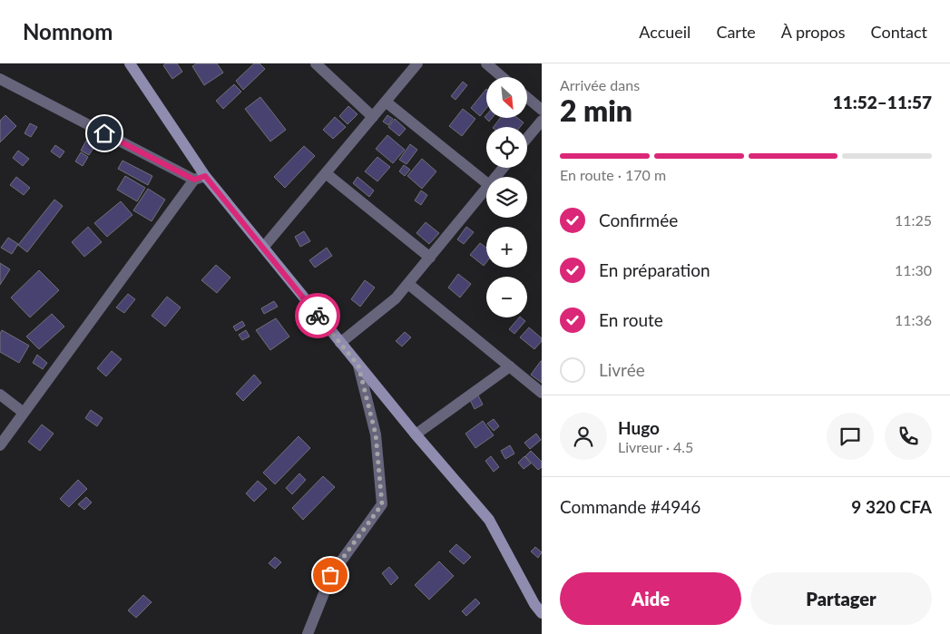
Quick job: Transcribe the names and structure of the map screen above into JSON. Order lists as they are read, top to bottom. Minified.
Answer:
{"north":"bottom right","page":{"header":"Nomnom","nav":["Accueil","Carte","À propos","Contact"],"heading":["2 min","Arrivée dans","11:52–11:57"],"panel":["Hugo","Livreur · 4.5","Commande #4946","9 320 CFA"],"map_buttons":["+","−"],"bar":"En route · 170 m","list":[["Confirmée","11:25"],["En préparation","11:30"],["En route","11:36"],"Livrée"],"buttons":["Aide","Partager"]}}
